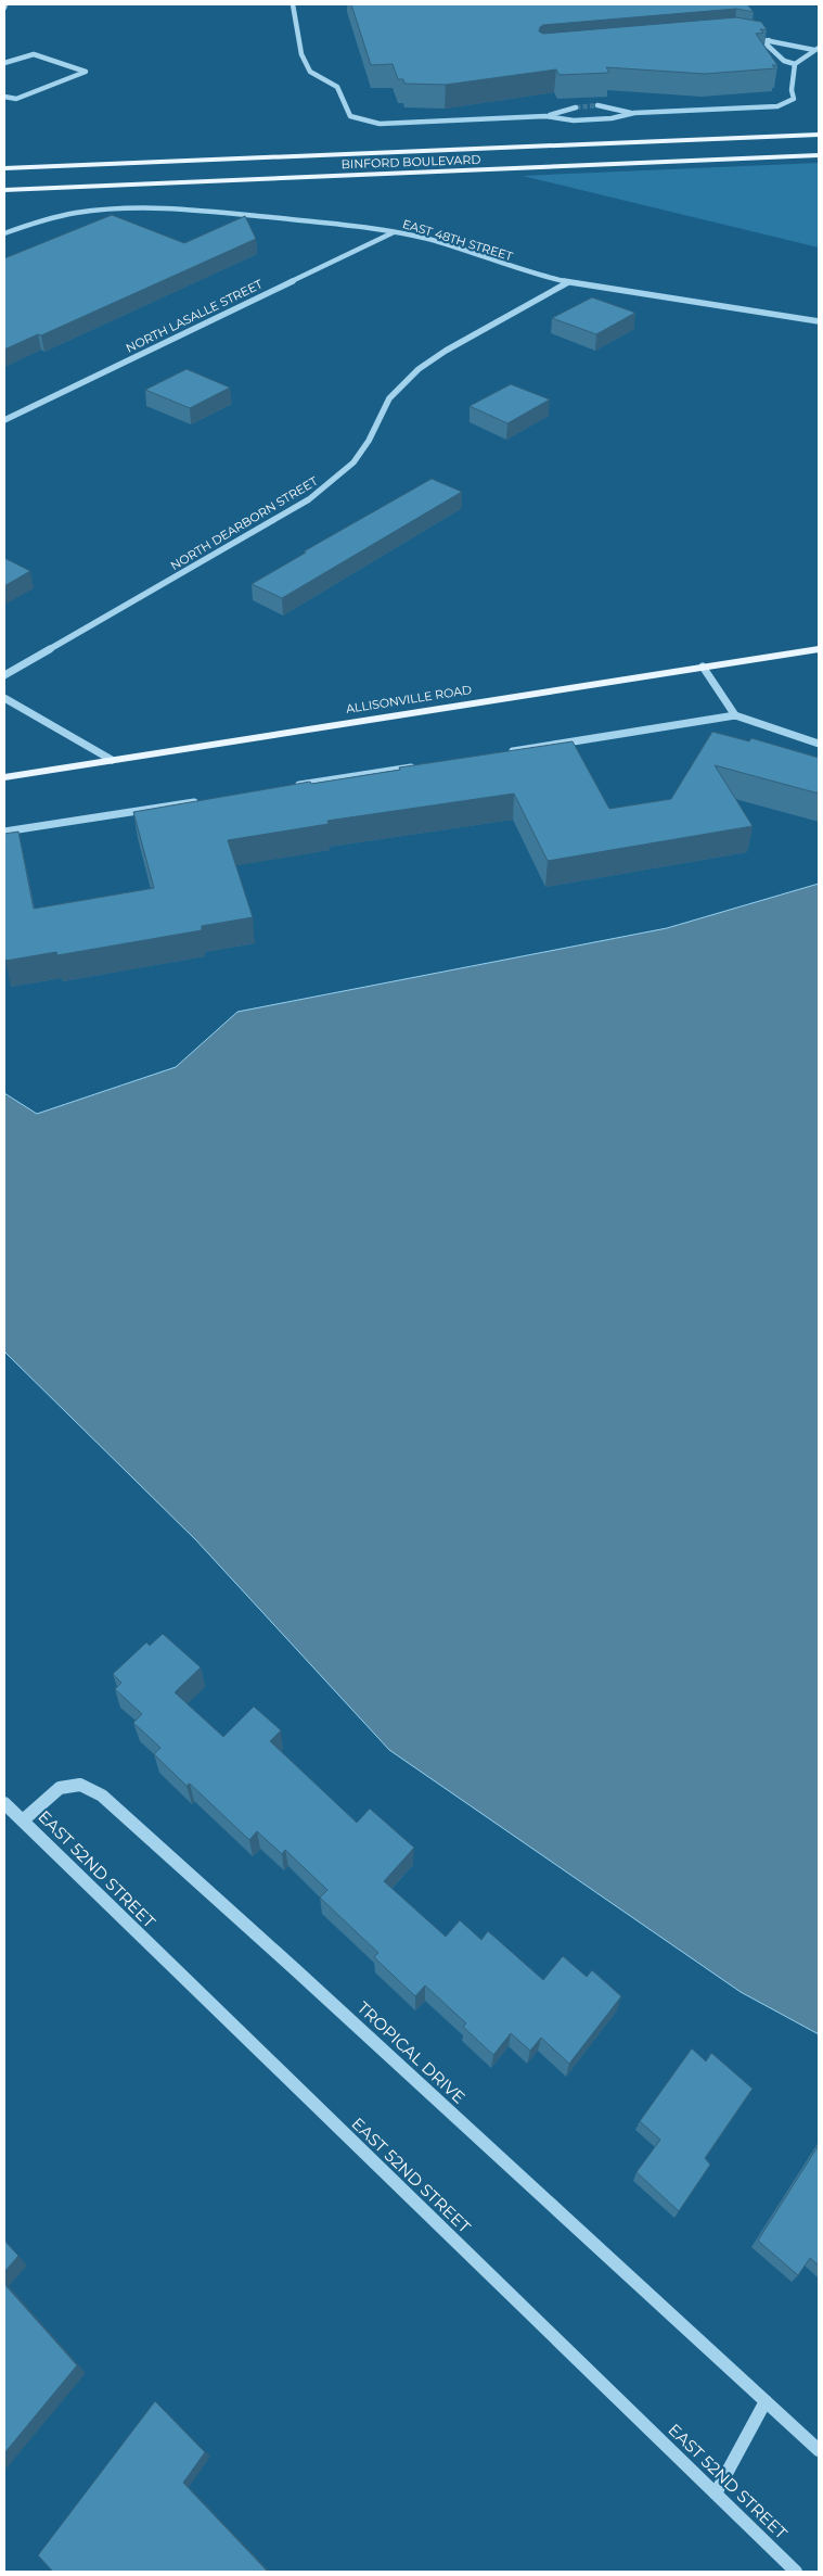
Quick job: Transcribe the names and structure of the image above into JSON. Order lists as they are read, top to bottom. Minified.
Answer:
{"streets":{"main road":["BINFORD BOULEVARD","ALLISONVILLE ROAD"],"street":["EAST 48TH STREET","NORTH LASALLE STREET","NORTH DEARBORN STREET","EAST 52ND STREET","TROPICAL DRIVE"]},"crossings":[["EAST 48TH STREET","NORTH LASALLE STREET"],["EAST 48TH STREET","NORTH DEARBORN STREET"],["EAST 52ND STREET","TROPICAL DRIVE"]]}
